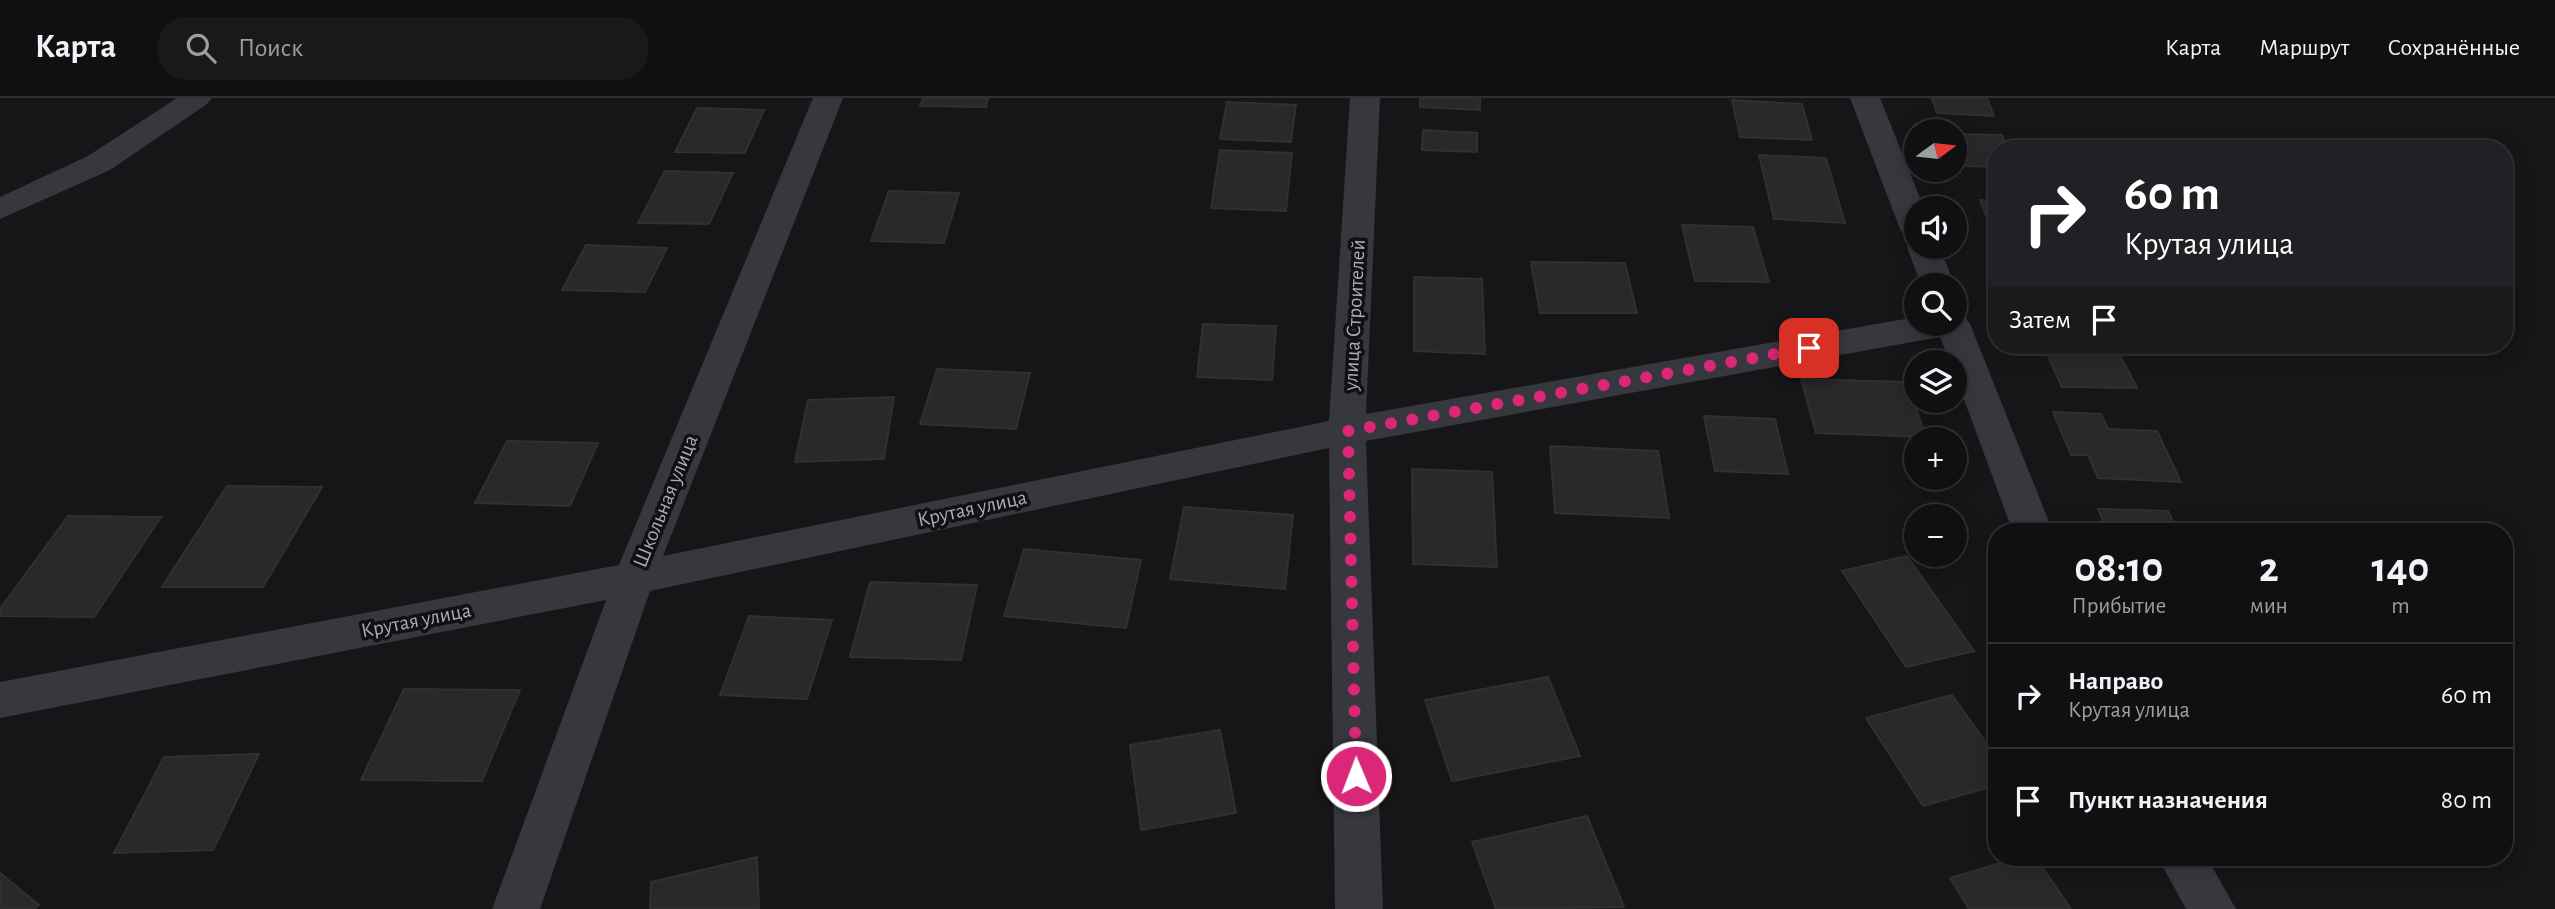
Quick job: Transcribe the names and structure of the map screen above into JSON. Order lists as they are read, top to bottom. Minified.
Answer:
{"streets":{"street":["улица Строителей","Школьная улица","Крутая улица"]},"crossings":[["улица Строителей","Крутая улица"],["Школьная улица","Крутая улица"]],"north":"right","page":{"header":"Карта","search":"Поиск","nav":["Карта","Маршрут","Сохранённые"],"map_buttons":["+","−"],"turn":["60 m","Крутая улица"],"then":"Затем","eta":["08:10","Прибытие","2","мин","140","m"],"list":[{"name":"Направо","note":"Крутая улица","value":"60 m"},{"name":"Пункт назначения","value":"80 m"}]}}
